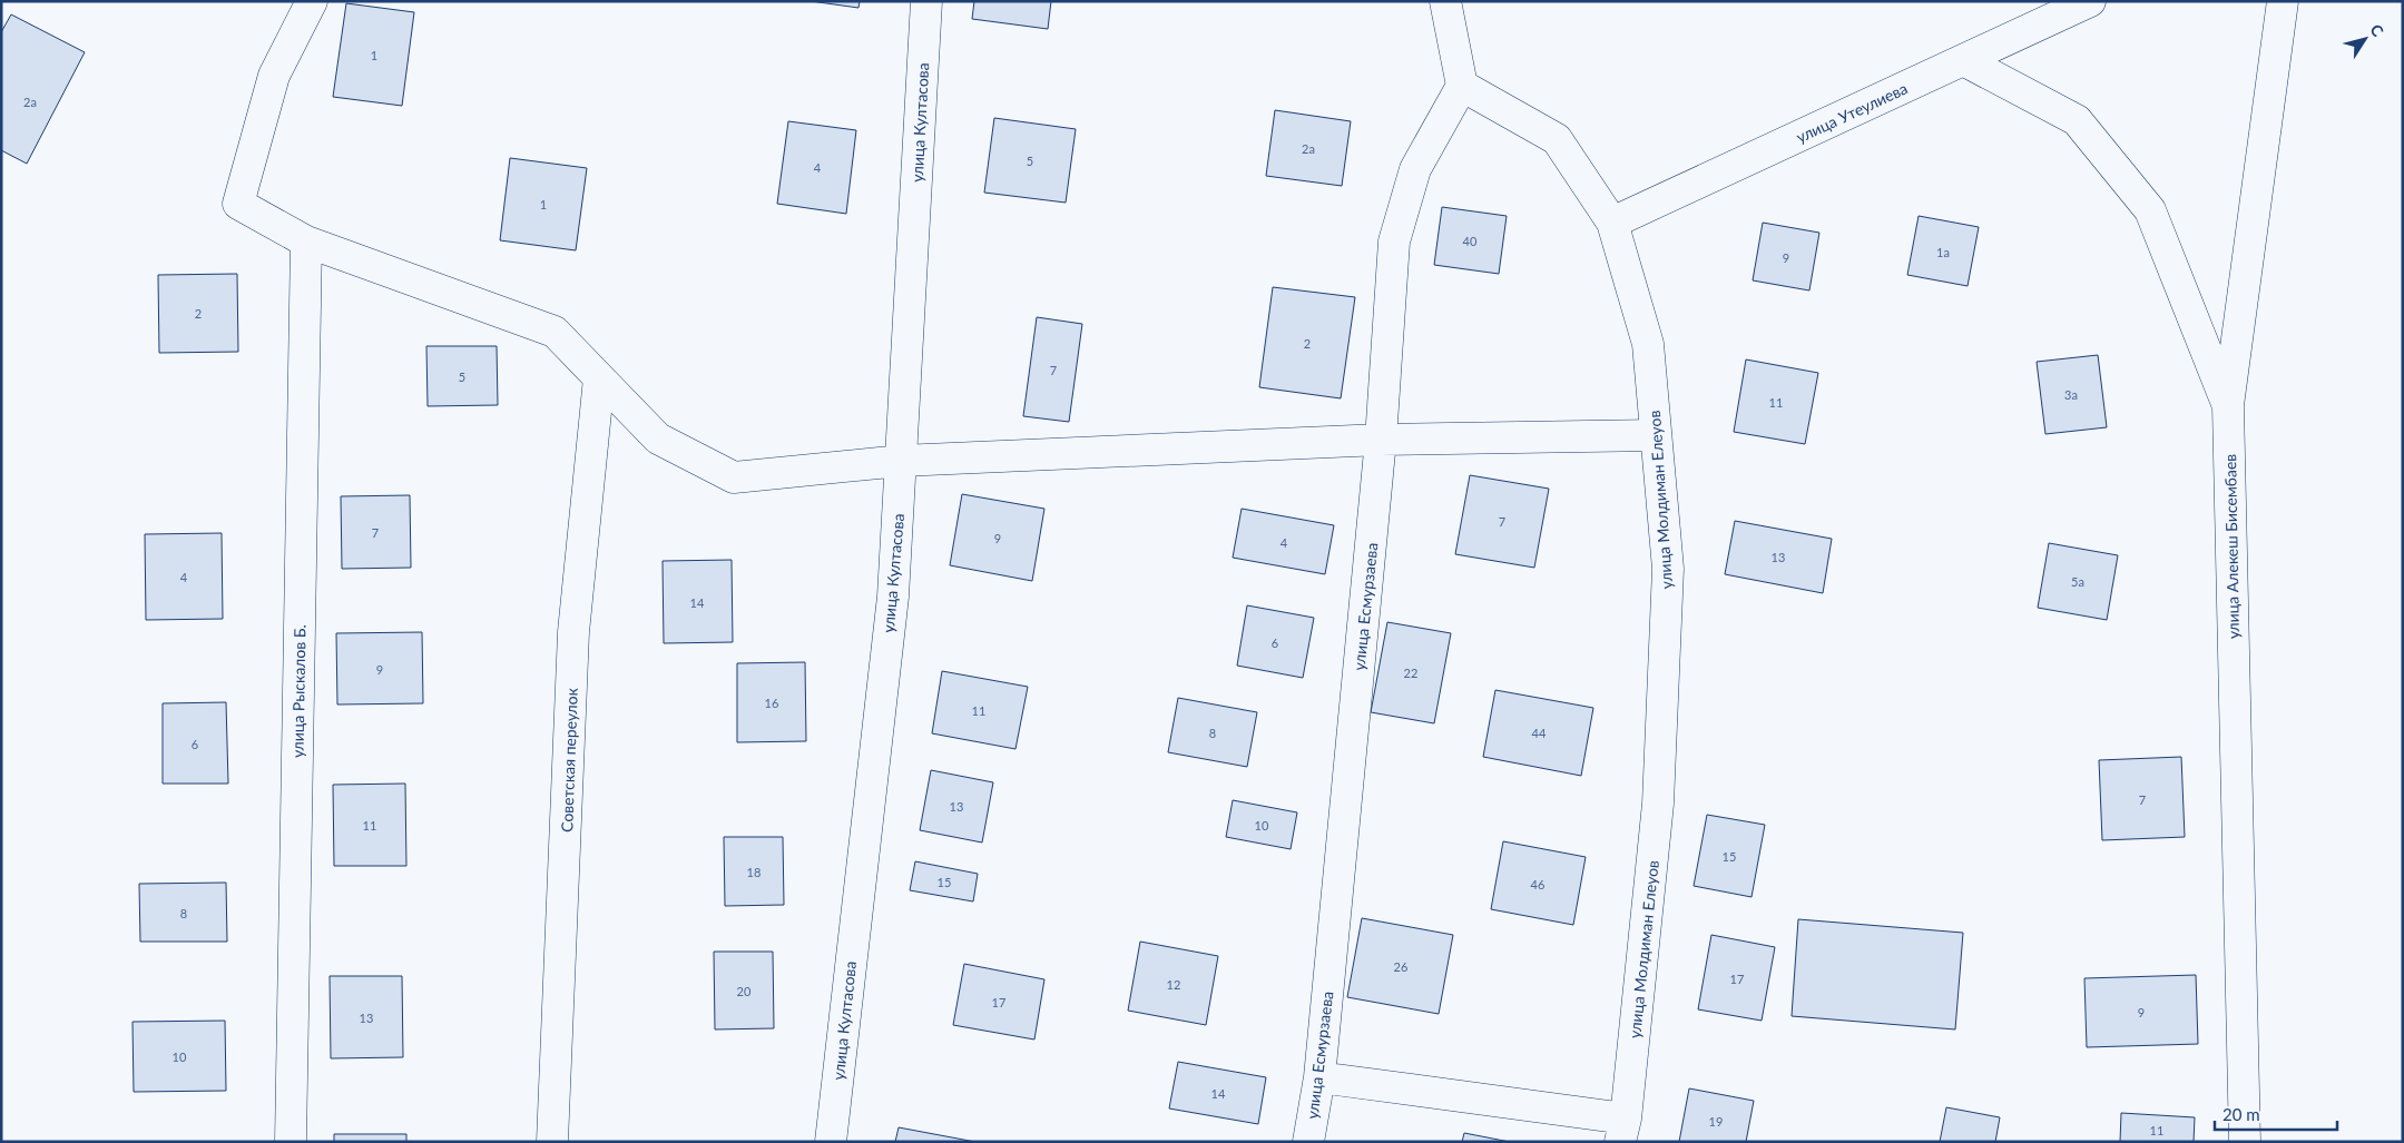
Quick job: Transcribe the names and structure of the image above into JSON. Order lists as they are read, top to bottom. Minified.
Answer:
{"streets":{"street":["улица Утеулиева","улица Култасова","улица Молдиман Елеуов","улица Алекеш Бисембаев","улица Есмурзаева","улица Рыскалов Б.","Советская переулок"]},"crossings":[["улица Утеулиева","улица Молдиман Елеуов"],["улица Утеулиева","улица Алекеш Бисембаев"],["улица Молдиман Елеуов","улица Есмурзаева"]],"house_numbers":["1","2а","2а","5","4","1","40","1а","9","2","2","7","5","3а","11","7","7","9","4","13","4","5а","14","6","9","22","16","11","8","44","6","7","13","11","10","15","18","15","46","8","26","17","12","20","17","9","13","10","14","19","11"],"scale_bar":"20 m","north":"top right"}
